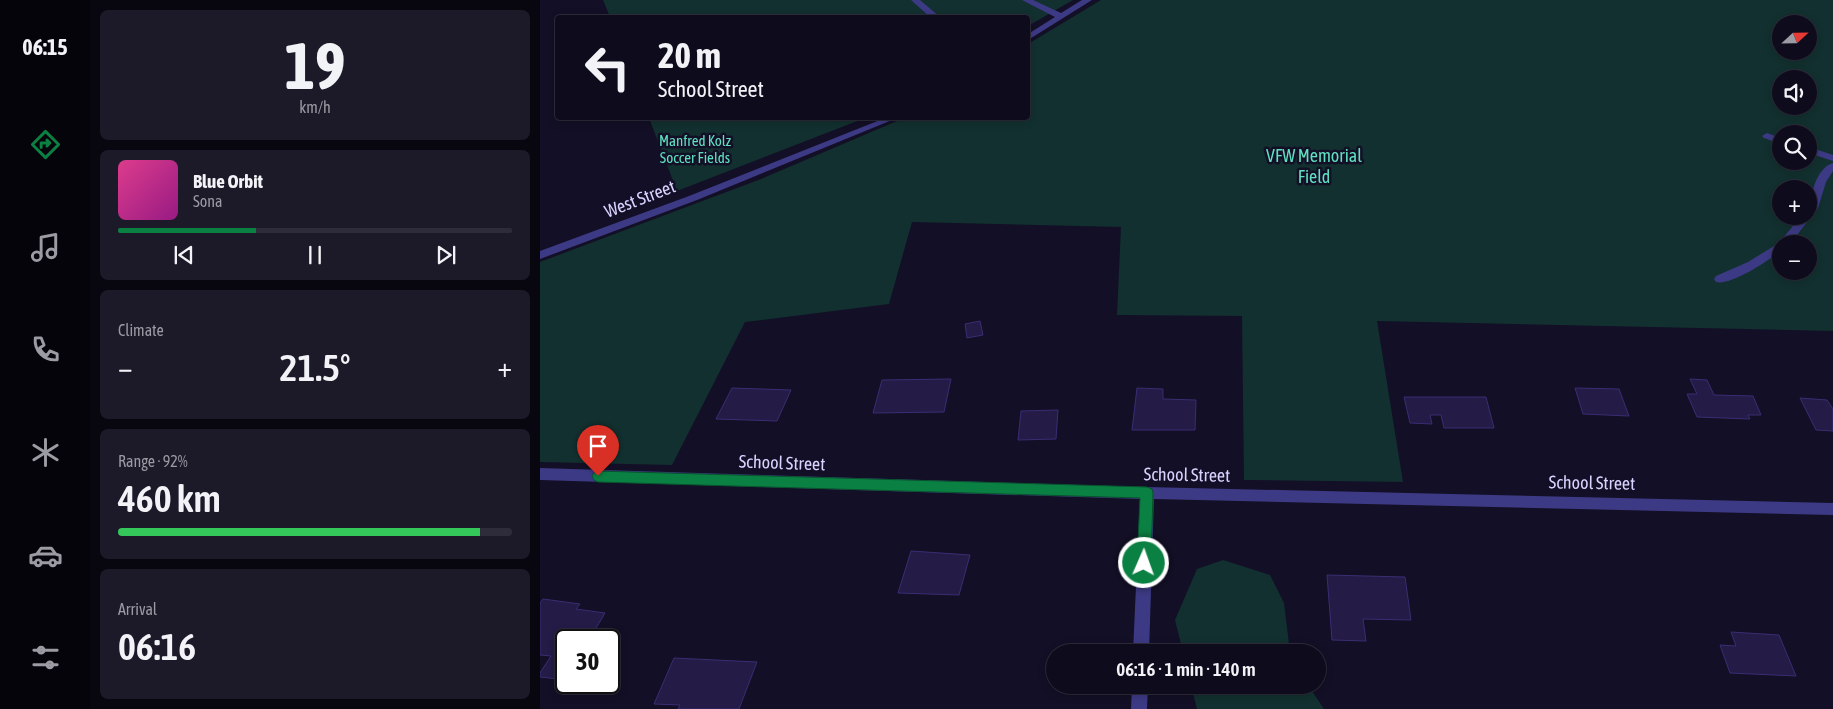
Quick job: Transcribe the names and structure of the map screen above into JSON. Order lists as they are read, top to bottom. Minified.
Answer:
{"streets":{"street":["West Street","School Street"]},"parks":["Manfred Kolz Soccer Fields","VFW Memorial Field"],"north":"right","page":{"tabs":"06:15","tile":[["19","km/h"],"Climate",["Range · 92%","460 km"],["Arrival","06:16"]],"map_buttons":["+","−"],"turn":["20 m","School Street"],"song":["Blue Orbit","Sona"],"heat":["−","21.5°","+"],"limit":"30","trip":"06:16 · 1 min · 140 m"}}
